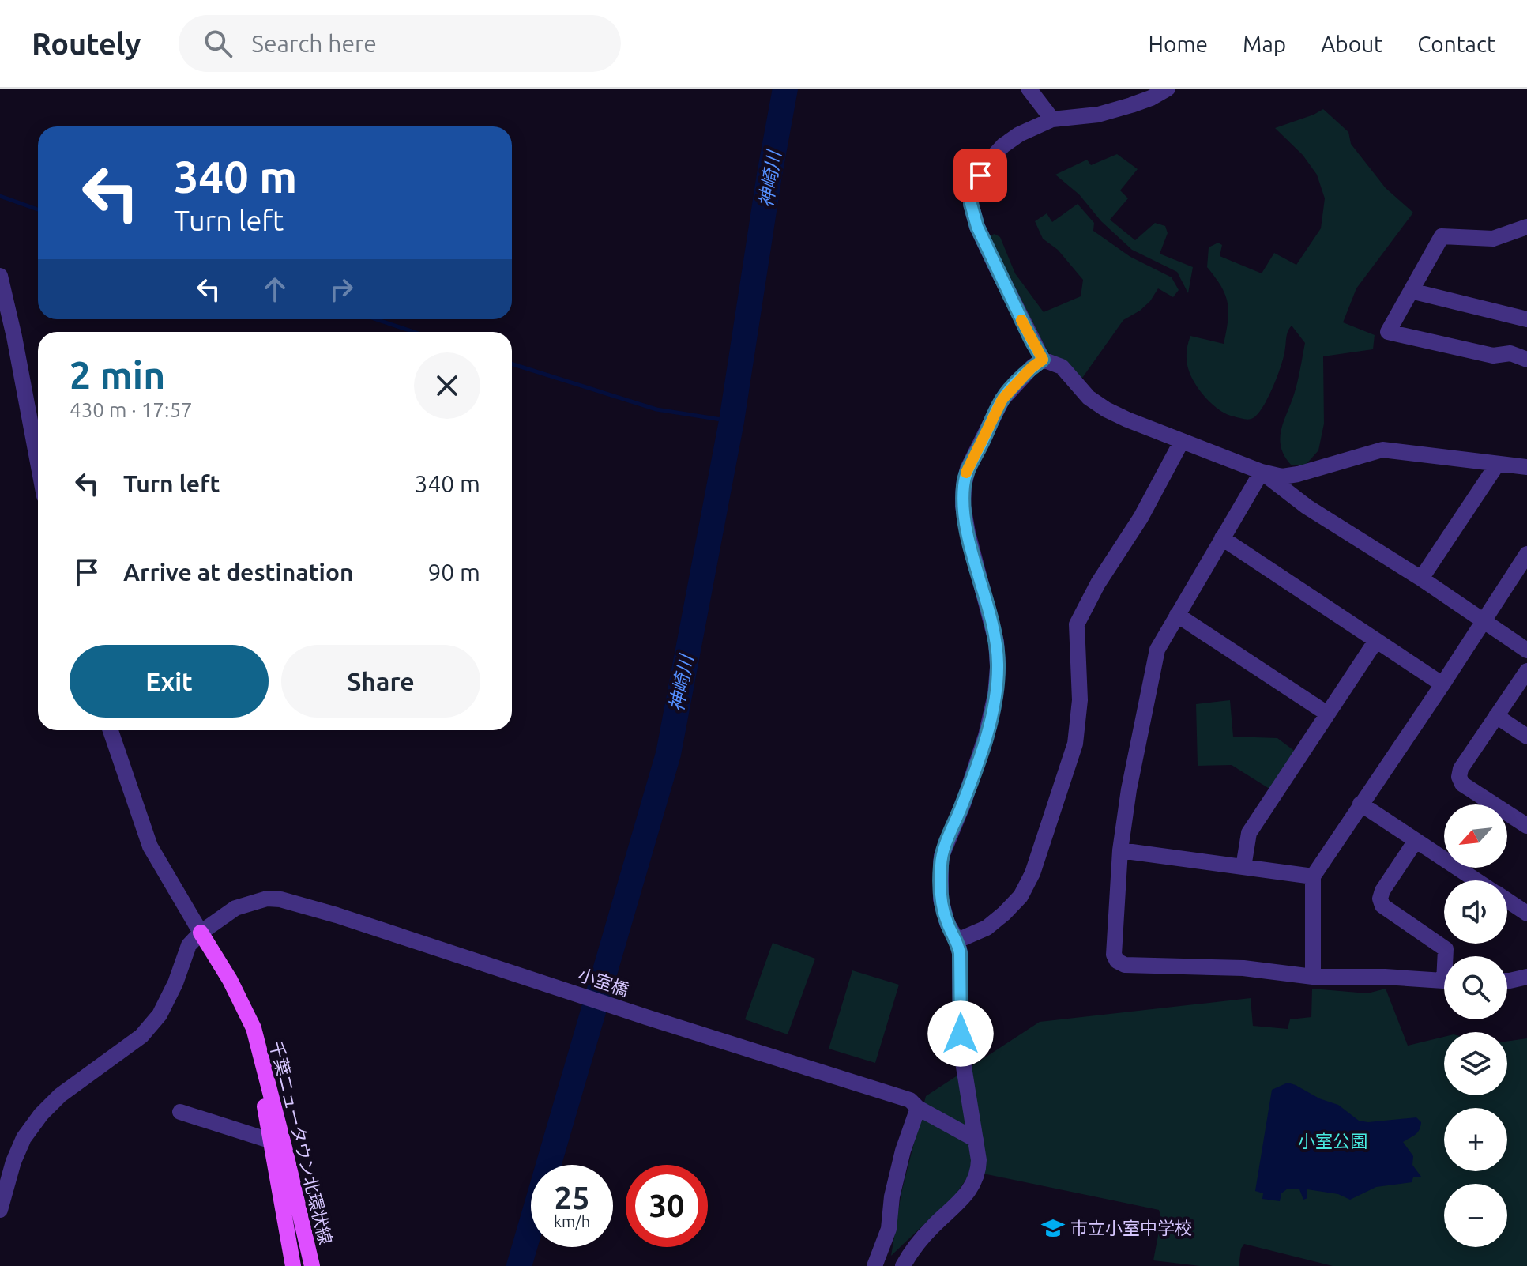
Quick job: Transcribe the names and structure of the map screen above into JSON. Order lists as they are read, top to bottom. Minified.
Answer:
{"streets":{"main road":["千葉ニュータウン北環状線"],"street":["小室橋"]},"crossings":[["小室橋","千葉ニュータウン北環状線"]],"water":["神崎川"],"parks":["小室公園"],"places":{"school or university":["市立小室中学校"]},"north":"bottom left","page":{"header":"Routely","search":"Search here","nav":["Home","Map","About","Contact"],"turn":["340 m","Turn left"],"heading":["2 min","430 m · 17:57"],"list":[{"name":"Turn left","value":"340 m"},{"name":"Arrive at destination","value":"90 m"}],"buttons":["Exit","Share"],"map_buttons":["+","−"],"speed":"25 km/h","limit":"30"}}
